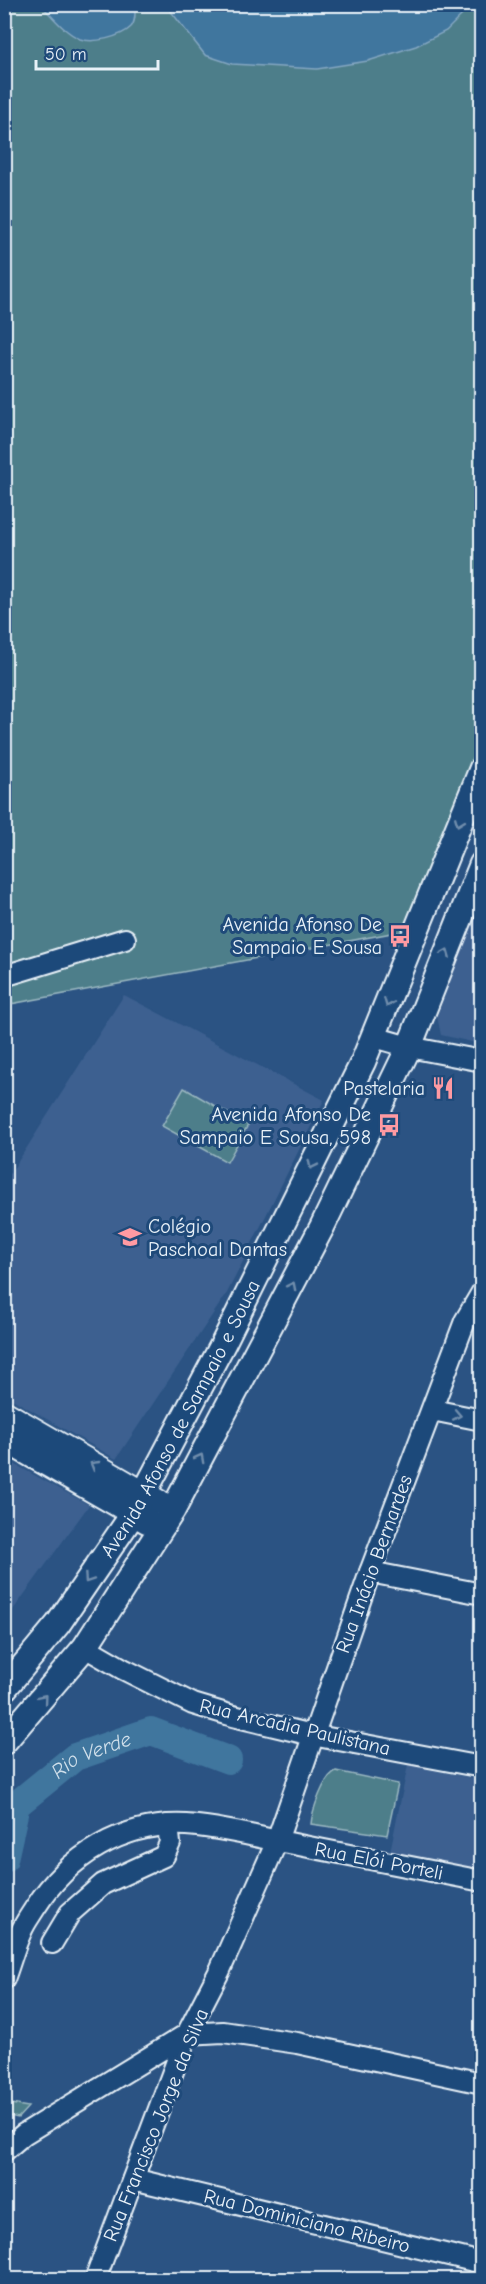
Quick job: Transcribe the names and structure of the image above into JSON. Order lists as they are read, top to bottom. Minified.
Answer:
{"streets":{"main road":["Avenida Afonso de Sampaio e Sousa"],"street":["Rua Inácio Bernardes","Rua Arcadia Paulistana","Rua Elói Porteli","Rua Francisco Jorge da Silva","Rua Dominiciano Ribeiro"]},"crossings":[["Avenida Afonso de Sampaio e Sousa","Rua Arcadia Paulistana"],["Rua Inácio Bernardes","Rua Arcadia Paulistana"],["Rua Inácio Bernardes","Rua Elói Porteli"],["Rua Inácio Bernardes","Rua Francisco Jorge da Silva"],["Rua Elói Porteli","Rua Francisco Jorge da Silva"],["Rua Francisco Jorge da Silva","Rua Dominiciano Ribeiro"]],"water":["Rio Verde"],"places":{"bus stop":["Avenida Afonso De Sampaio E Sousa","Avenida Afonso De Sampaio E Sousa, 598"],"restaurant":["Pastelaria"],"school or university":["Colégio Paschoal Dantas"]},"scale_bar":"50 m"}
